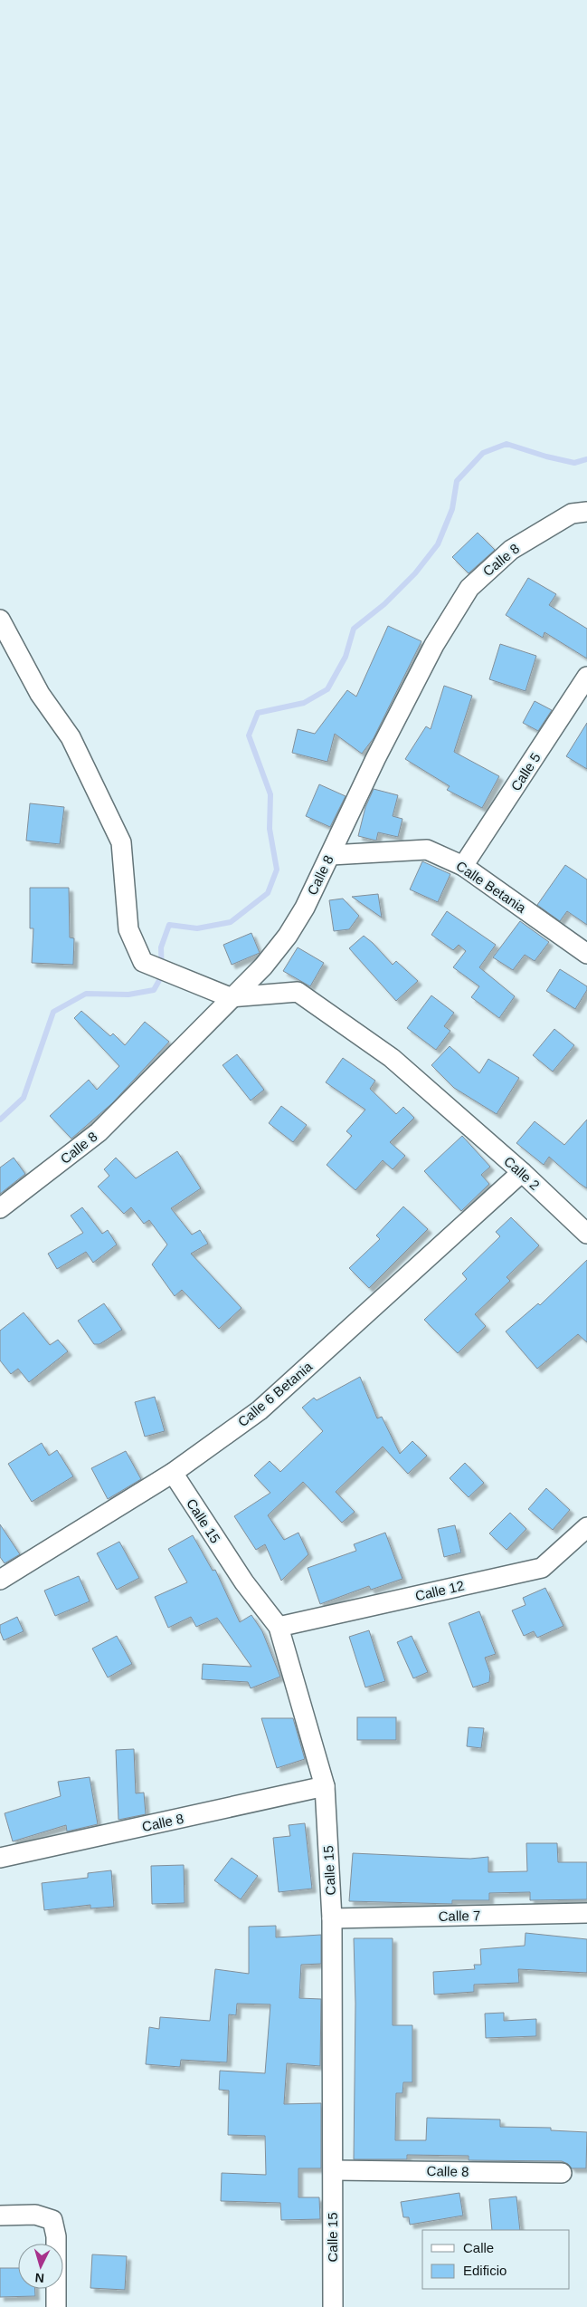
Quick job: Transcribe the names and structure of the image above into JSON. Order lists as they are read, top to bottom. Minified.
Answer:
{"streets":{"street":["Calle 8","Calle 5","Calle Betania","Calle 2","Calle 6 Betania","Calle 15","Calle 12","Calle 7"]},"crossings":[["Calle 8","Calle Betania"],["Calle 8","Calle 2"],["Calle 8","Calle 15"],["Calle 5","Calle Betania"],["Calle 2","Calle 6 Betania"],["Calle 6 Betania","Calle 15"],["Calle 15","Calle 12"],["Calle 15","Calle 7"]],"legend":["Calle","Edificio"],"north":"bottom"}
